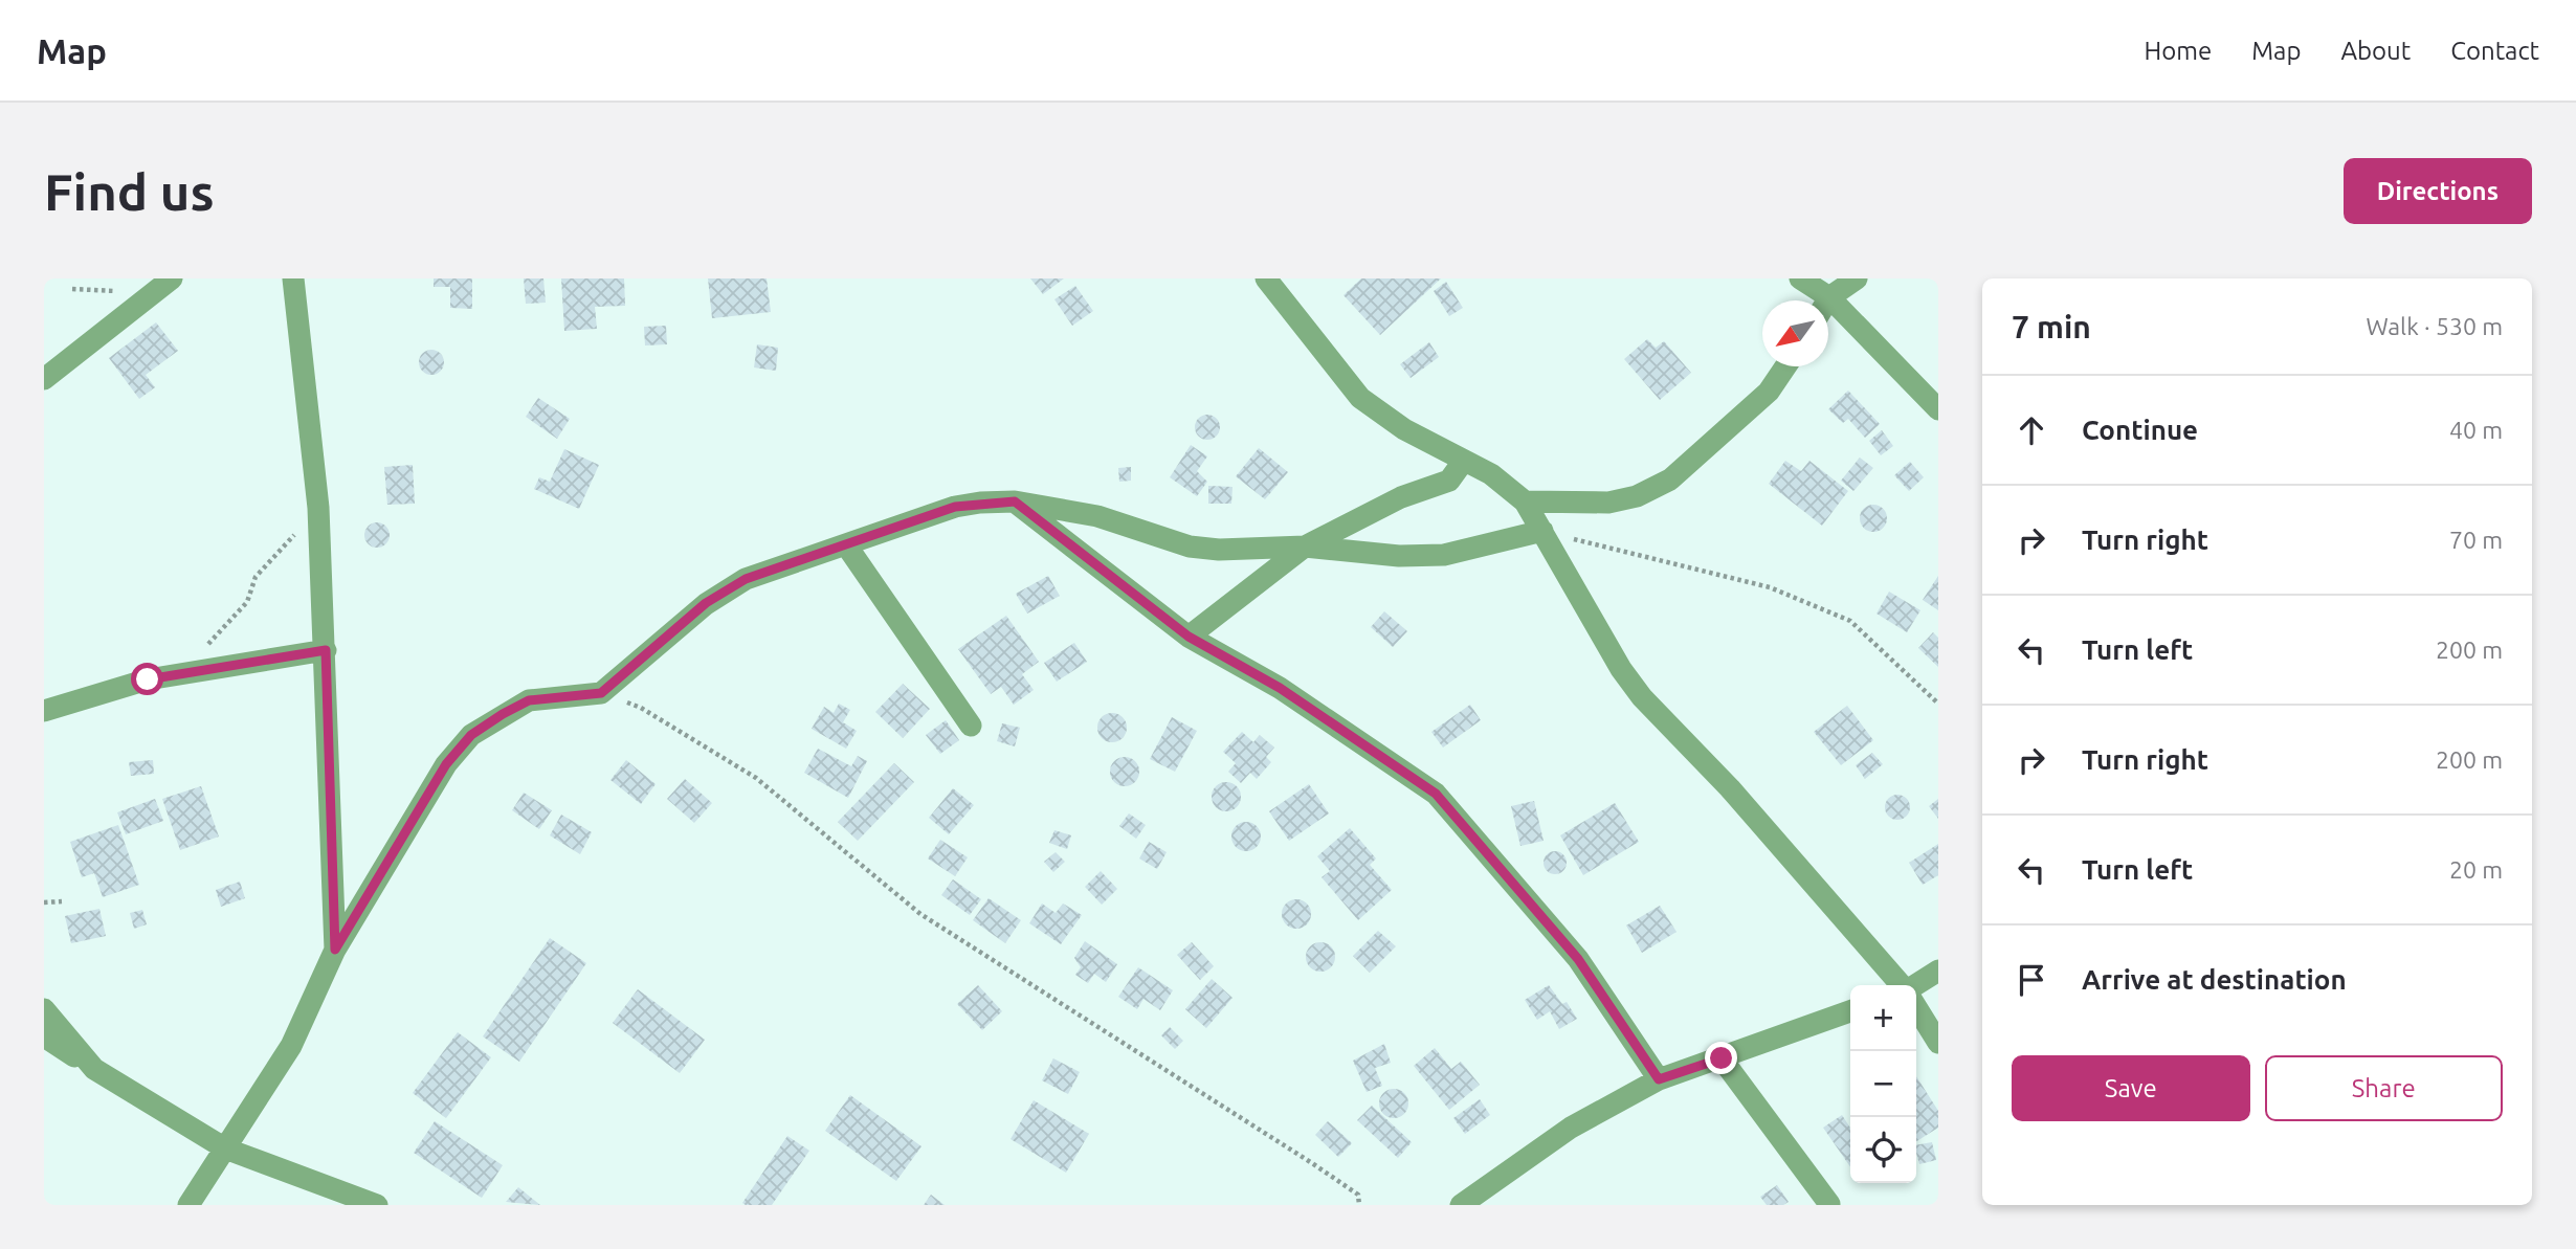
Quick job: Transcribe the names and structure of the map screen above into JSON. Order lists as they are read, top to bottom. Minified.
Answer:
{"north":"bottom left","page":{"header":"Map","nav":["Home","Map","About","Contact"],"buttons":["Directions",["Save","Share"]],"title":"Find us","heading":["7 min","Walk · 530 m"],"list":[["Continue","40 m"],["Turn right","70 m"],["Turn left","200 m"],["Turn right","200 m"],["Turn left","20 m"],"Arrive at destination"],"map_buttons":["+","−"]}}
